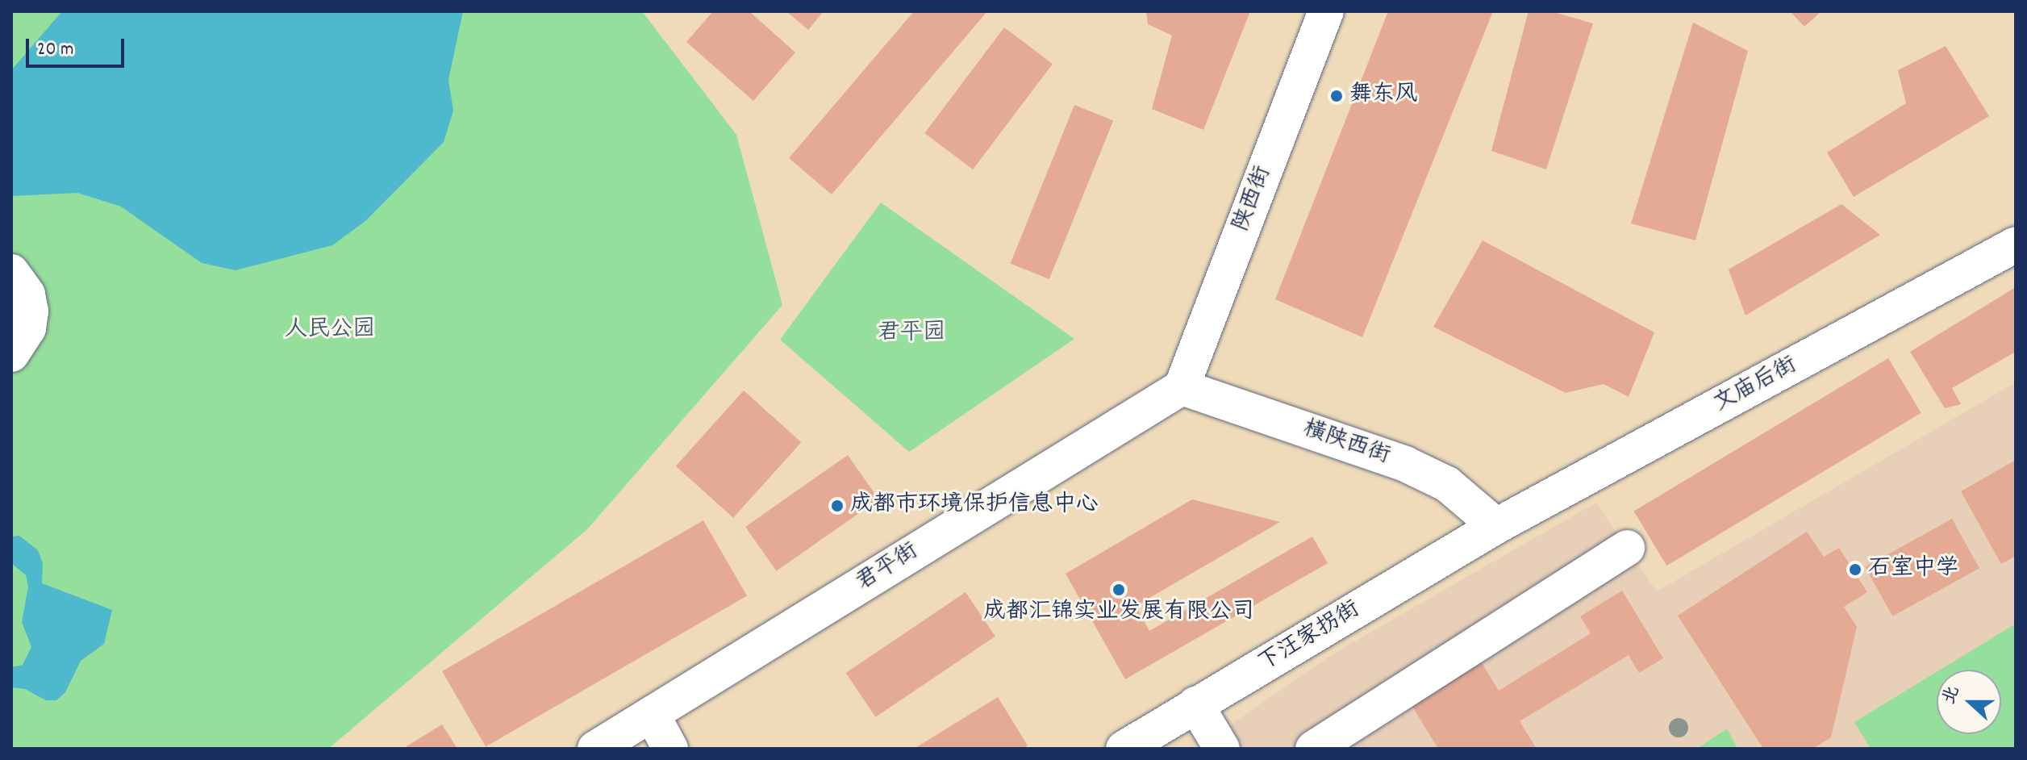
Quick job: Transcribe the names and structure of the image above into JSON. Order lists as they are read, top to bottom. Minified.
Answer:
{"streets":{"street":["陕西街","文庙后街","横陕西街","君平街","下汪家拐街"]},"crossings":[["陕西街","横陕西街"],["陕西街","君平街"],["文庙后街","横陕西街"],["文庙后街","下汪家拐街"],["横陕西街","君平街"],["横陕西街","下汪家拐街"]],"parks":["人民公园","君平园"],"places":["舞东风","成都市环境保护信息中心","石室中学","成都汇锦实业发展有限公司"],"scale_bar":"20 m","north":"left"}
